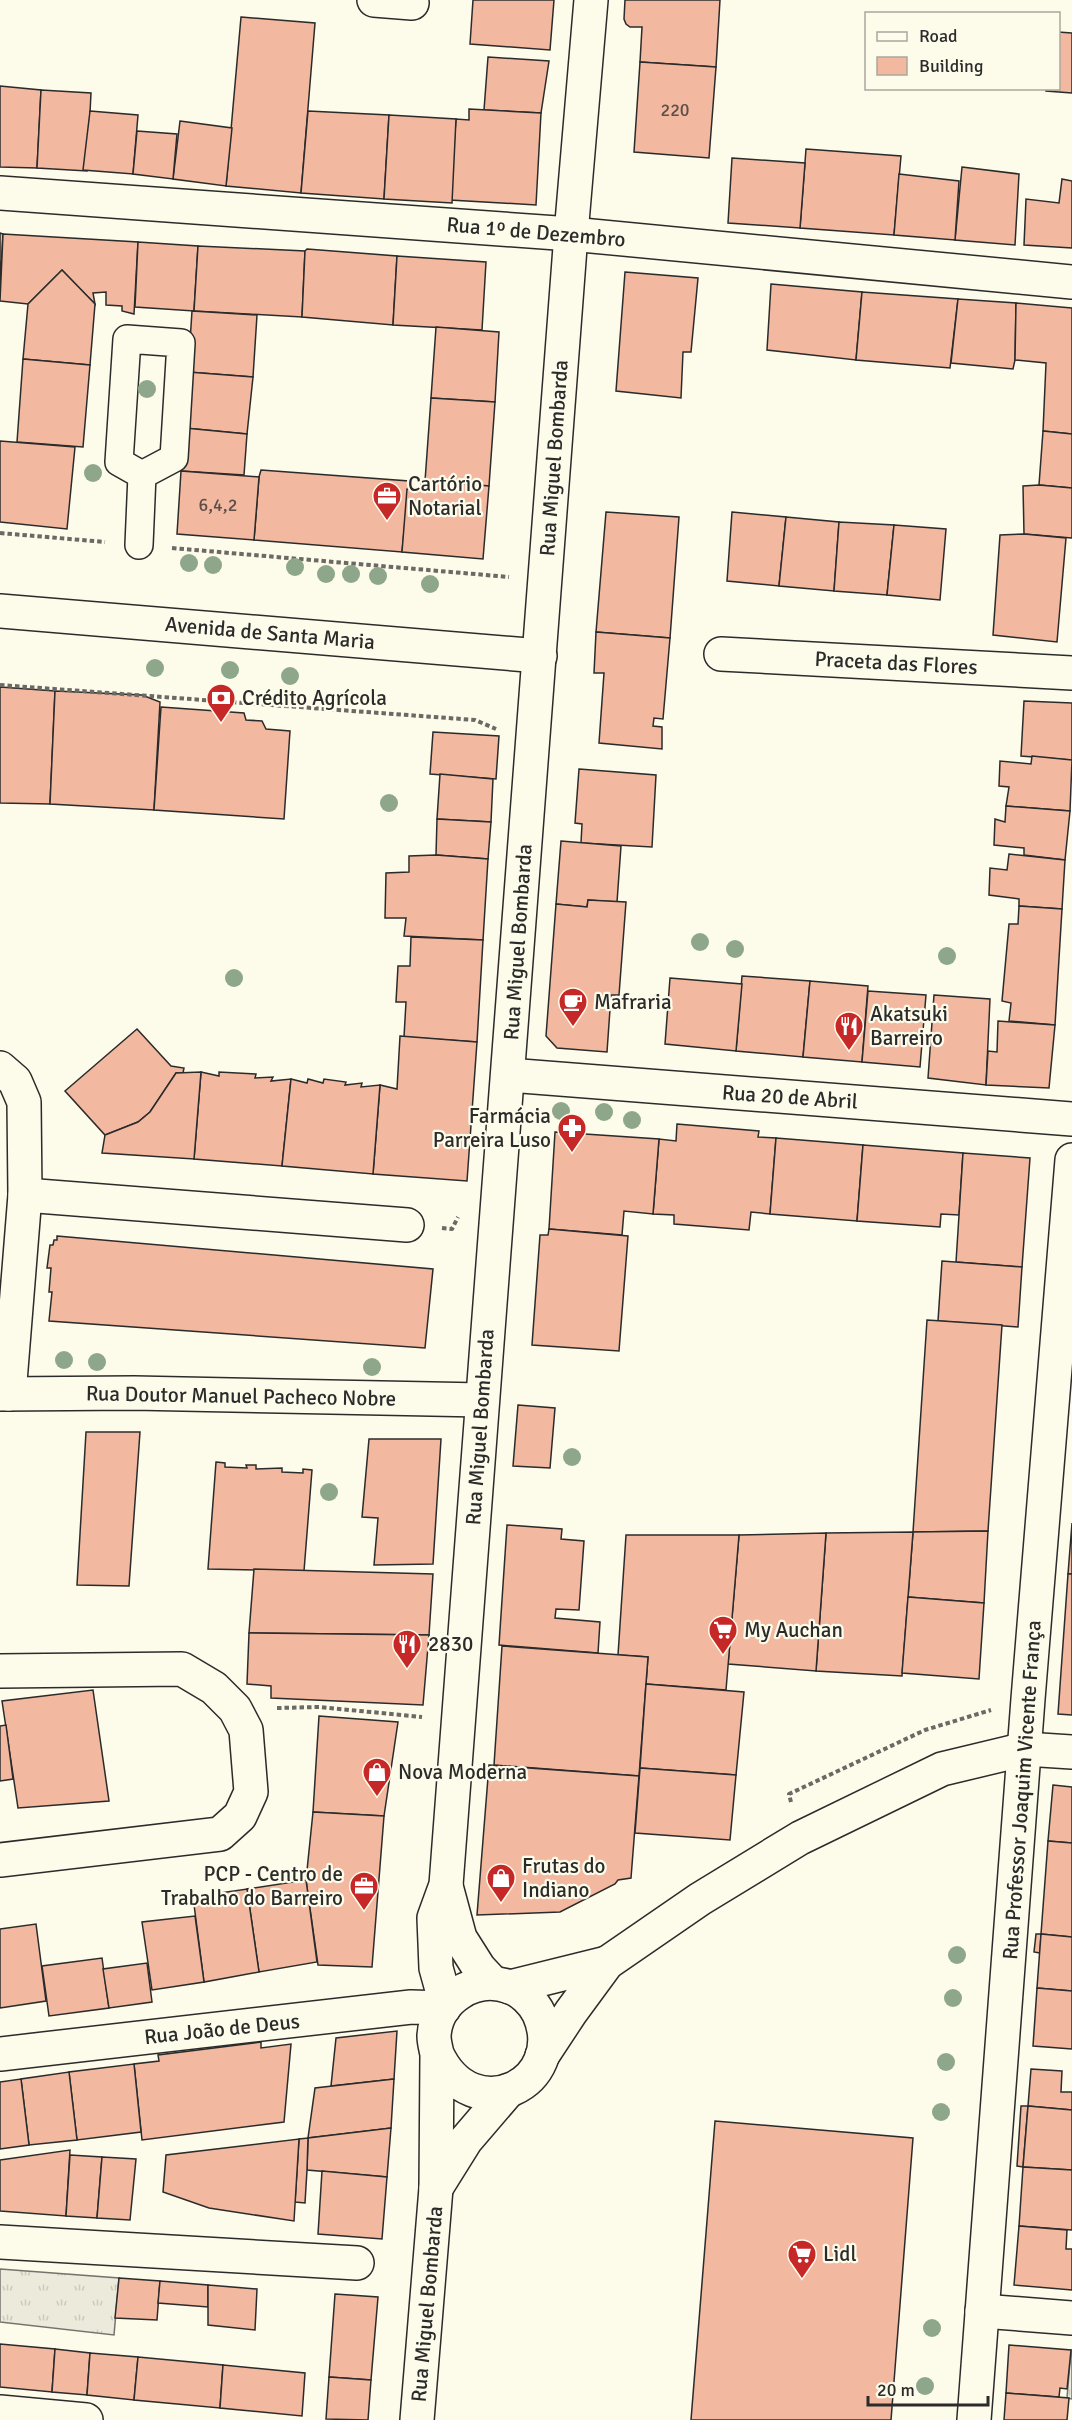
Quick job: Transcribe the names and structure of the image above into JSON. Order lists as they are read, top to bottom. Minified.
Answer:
{"streets":{"street":["Rua 1º de Dezembro","Rua Miguel Bombarda","Avenida de Santa Maria","Praceta das Flores","Rua 20 de Abril","Rua Doutor Manuel Pacheco Nobre","Rua Professor Joaquim Vicente França","Rua João de Deus"]},"crossings":[["Rua 1º de Dezembro","Rua Miguel Bombarda"],["Rua Miguel Bombarda","Avenida de Santa Maria"],["Rua Miguel Bombarda","Rua 20 de Abril"],["Rua Miguel Bombarda","Rua Doutor Manuel Pacheco Nobre"],["Rua Miguel Bombarda","Rua João de Deus"]],"places":{"office":["Cartório Notarial","PCP - Centro de Trabalho do Barreiro"],"bank":["Crédito Agrícola"],"cafe":["Mafraria"],"restaurant":["Akatsuki Barreiro","2830"],"pharmacy":["Farmácia Parreira Luso"],"supermarket":["My Auchan","Lidl"],"shop":["Nova Moderna","Frutas do Indiano"]},"house_numbers":["220","6,4,2"],"legend":["Road","Building"],"scale_bar":"20 m"}
